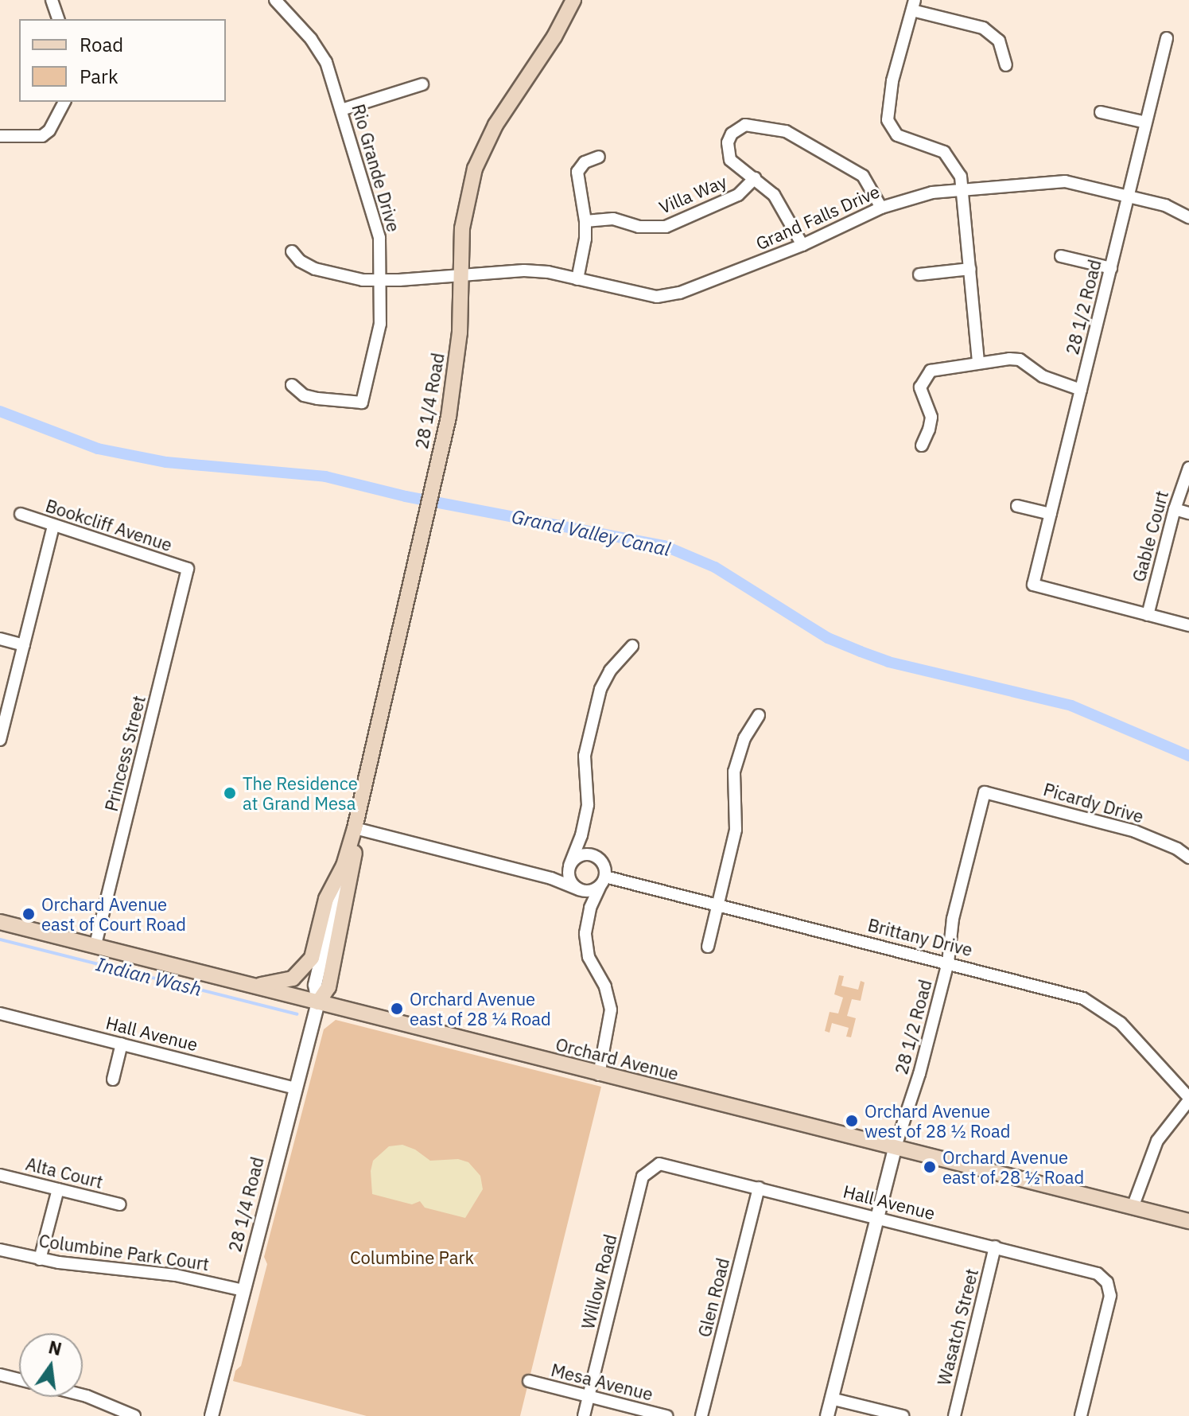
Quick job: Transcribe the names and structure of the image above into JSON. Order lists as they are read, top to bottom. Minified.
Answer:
{"streets":{"main road":["28 1/4 Road","Orchard Avenue"],"street":["Rio Grande Drive","Villa Way","Grand Falls Drive","28 1/2 Road","Bookcliff Avenue","Gable Court","Princess Street","Picardy Drive","Brittany Drive","Hall Avenue","Alta Court","Columbine Park Court","Willow Road","Glen Road","Wasatch Street","Mesa Avenue"]},"crossings":[["Rio Grande Drive","Grand Falls Drive"],["Grand Falls Drive","28 1/2 Road"],["Grand Falls Drive","28 1/4 Road"],["28 1/2 Road","Gable Court"],["28 1/2 Road","Picardy Drive"],["28 1/2 Road","Brittany Drive"],["28 1/2 Road","Hall Avenue"],["28 1/2 Road","Orchard Avenue"],["28 1/4 Road","Hall Avenue"],["28 1/4 Road","Orchard Avenue"],["28 1/4 Road","Columbine Park Court"],["Bookcliff Avenue","Princess Street"],["Princess Street","Orchard Avenue"],["Hall Avenue","Willow Road"],["Hall Avenue","Glen Road"],["Hall Avenue","Wasatch Street"],["Willow Road","Mesa Avenue"]],"water":["Grand Valley Canal","Indian Wash"],"parks":["Columbine Park"],"places":["The Residence at Grand Mesa","Orchard Avenue east of Court Road","Orchard Avenue east of 28 ¼ Road","Orchard Avenue west of 28 ½ Road","Orchard Avenue east of 28 ½ Road"],"legend":["Road","Park"],"north":"top"}
